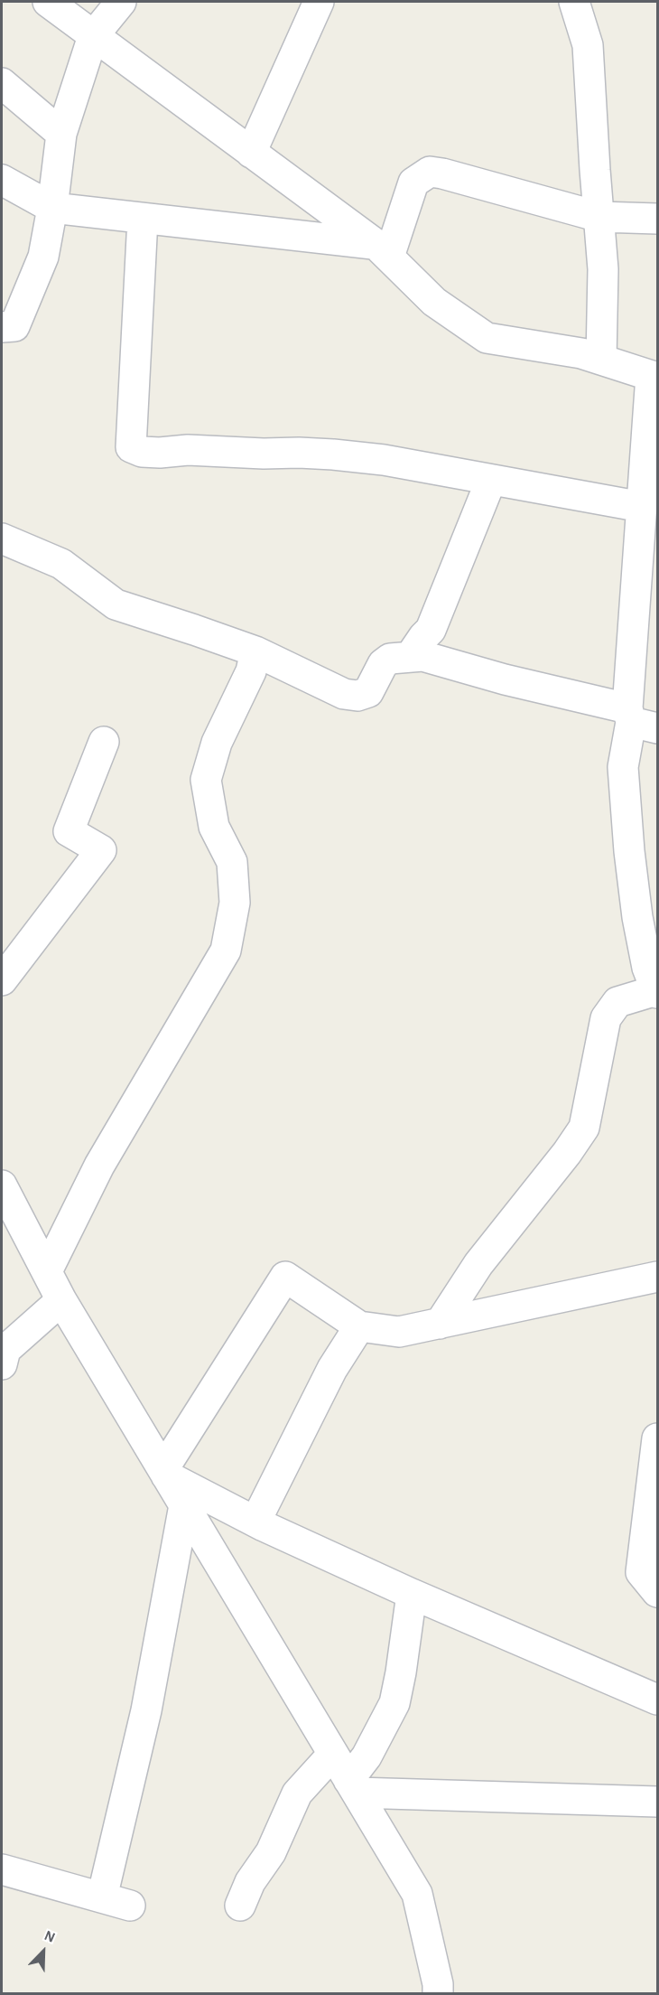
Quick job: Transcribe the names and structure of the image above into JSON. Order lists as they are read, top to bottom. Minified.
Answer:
{"north":"top right"}
